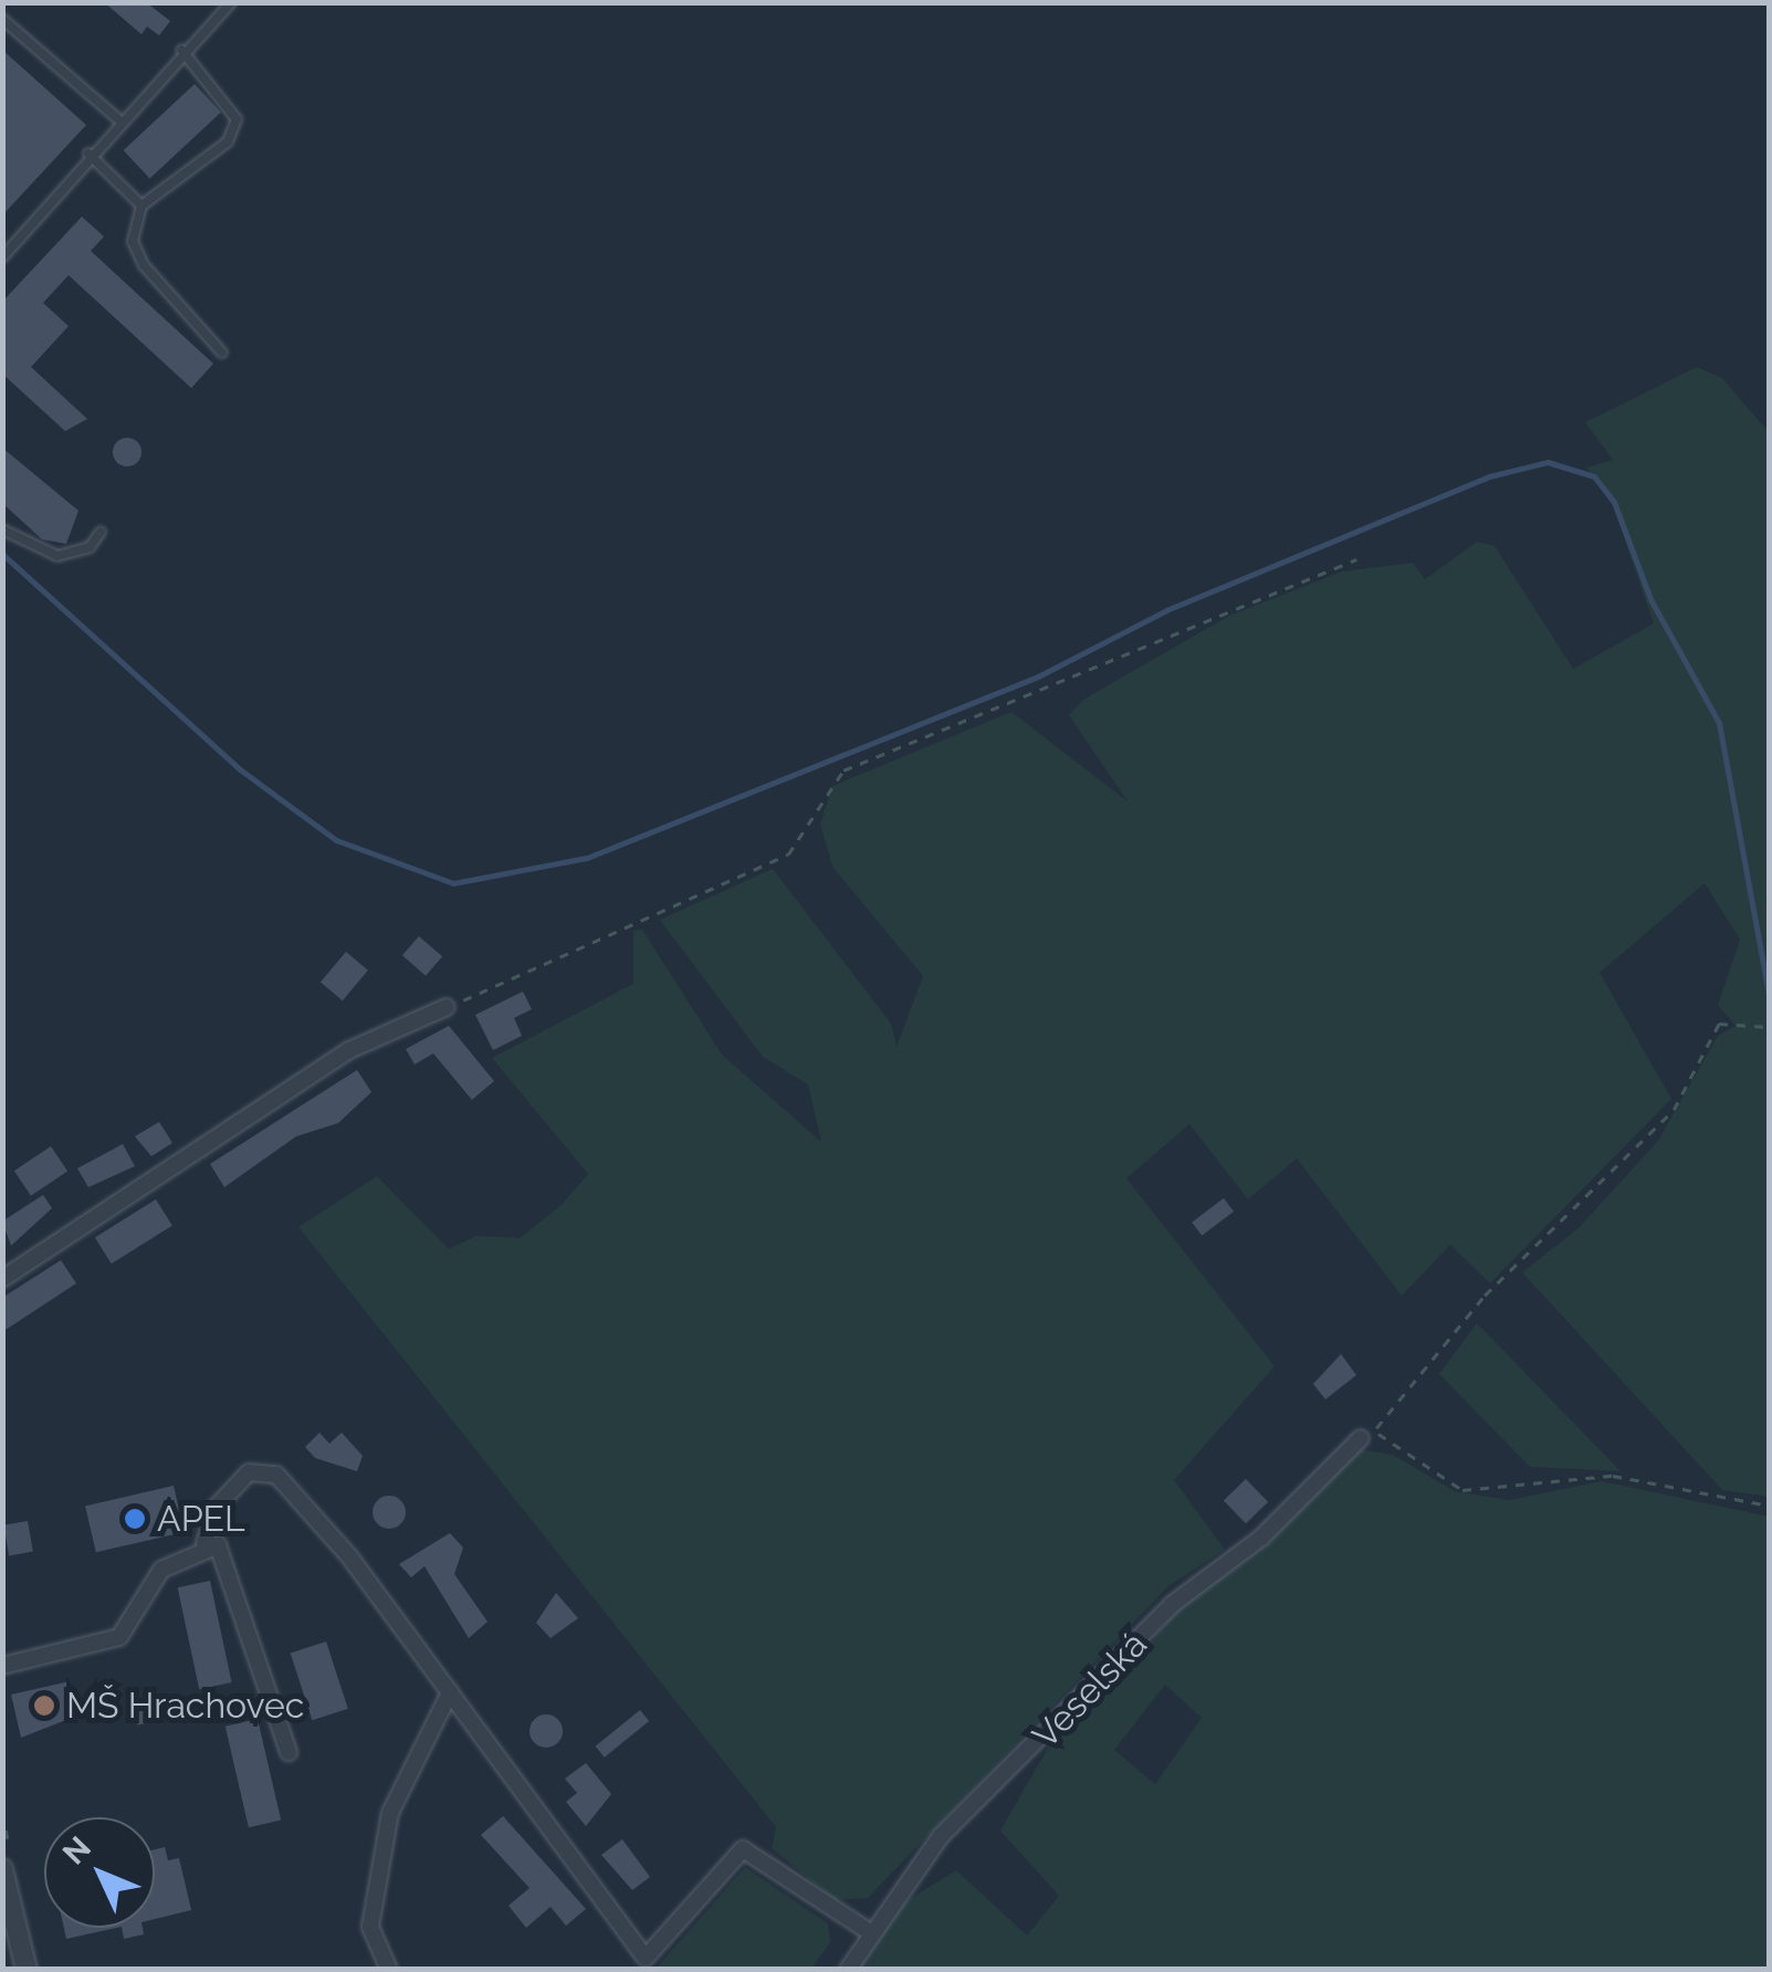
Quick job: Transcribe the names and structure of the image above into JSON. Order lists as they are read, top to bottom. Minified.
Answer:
{"streets":{"street":["Veselská"]},"places":["APEL","MŠ Hrachovec"],"north":"top left"}
